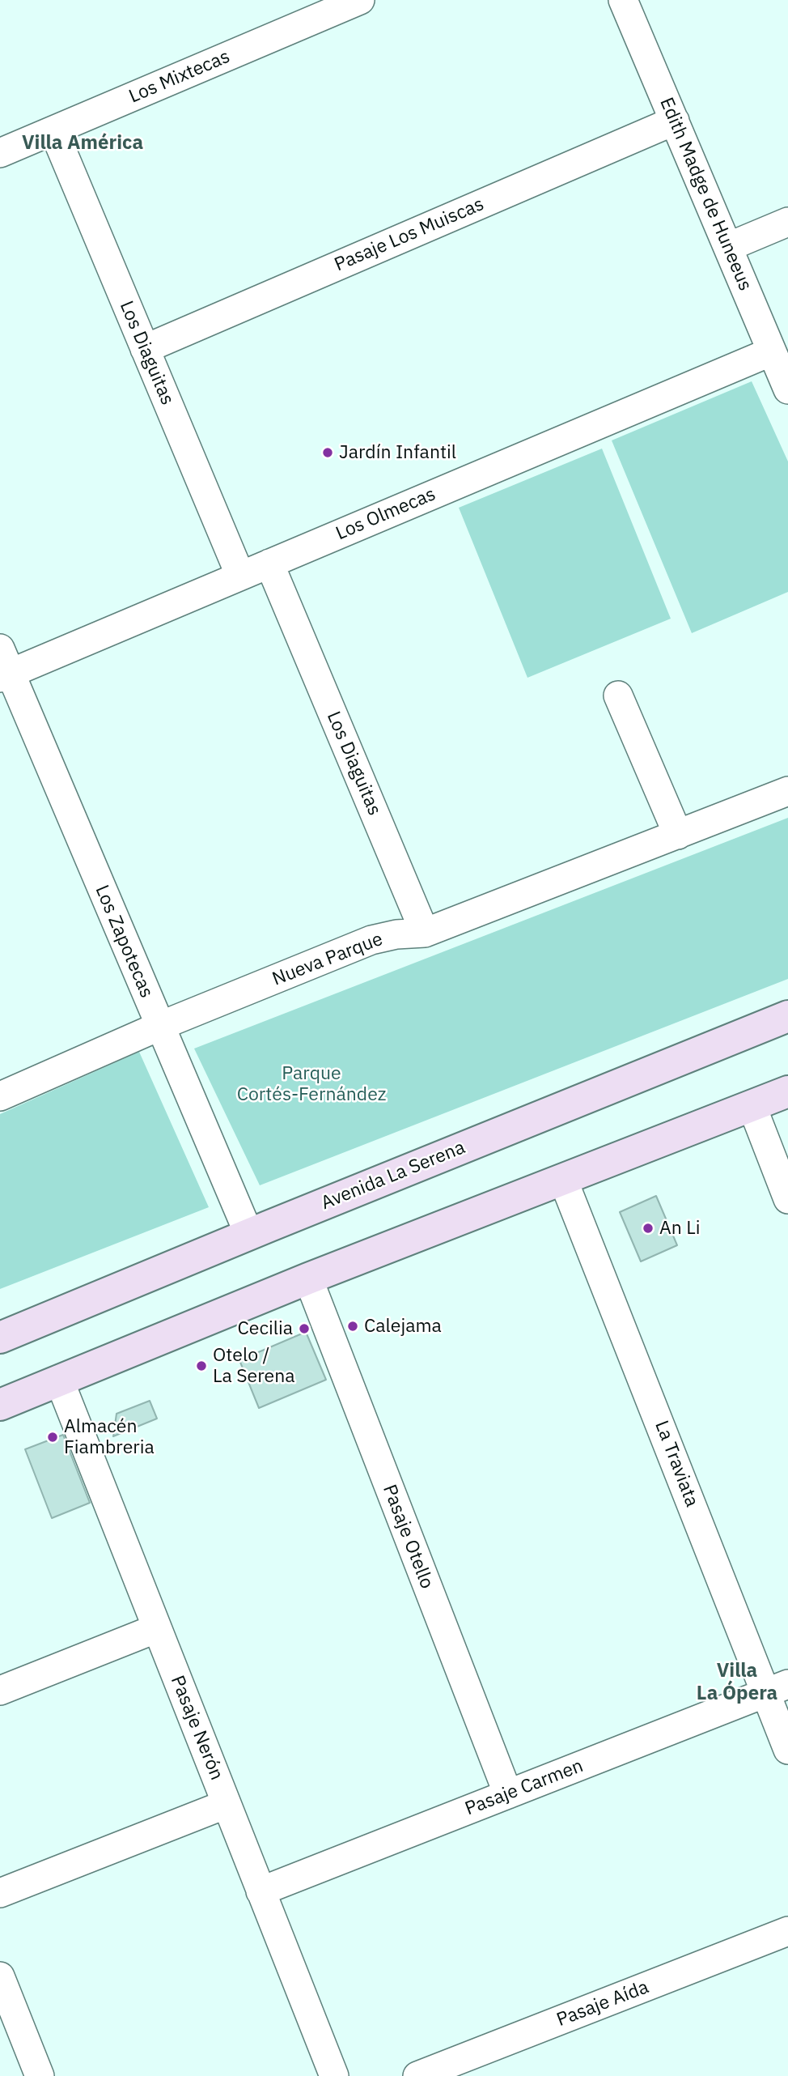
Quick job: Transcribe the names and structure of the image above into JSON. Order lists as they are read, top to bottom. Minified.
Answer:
{"streets":{"main road":["Avenida La Serena"],"street":["Los Mixtecas","Edith Madge de Huneeus","Pasaje Los Muiscas","Los Diaguitas","Los Olmecas","Los Zapotecas","Nueva Parque","La Traviata","Pasaje Otello","Pasaje Nerón","Pasaje Carmen","Pasaje Aída"]},"crossings":[["Los Mixtecas","Los Diaguitas"],["Edith Madge de Huneeus","Pasaje Los Muiscas"],["Edith Madge de Huneeus","Los Olmecas"],["Pasaje Los Muiscas","Los Diaguitas"],["Los Diaguitas","Los Olmecas"],["Los Diaguitas","Nueva Parque"],["Los Olmecas","Los Zapotecas"],["Los Zapotecas","Nueva Parque"],["Los Zapotecas","Avenida La Serena"],["La Traviata","Pasaje Carmen"],["Pasaje Otello","Pasaje Carmen"],["Pasaje Nerón","Pasaje Carmen"]],"districts":["Villa América","Villa La Ópera"],"parks":["Parque Cortés-Fernández"],"places":["Jardín Infantil","An Li","Calejama","Cecilia","Otelo / La Serena","Almacén Fiambreria"]}
